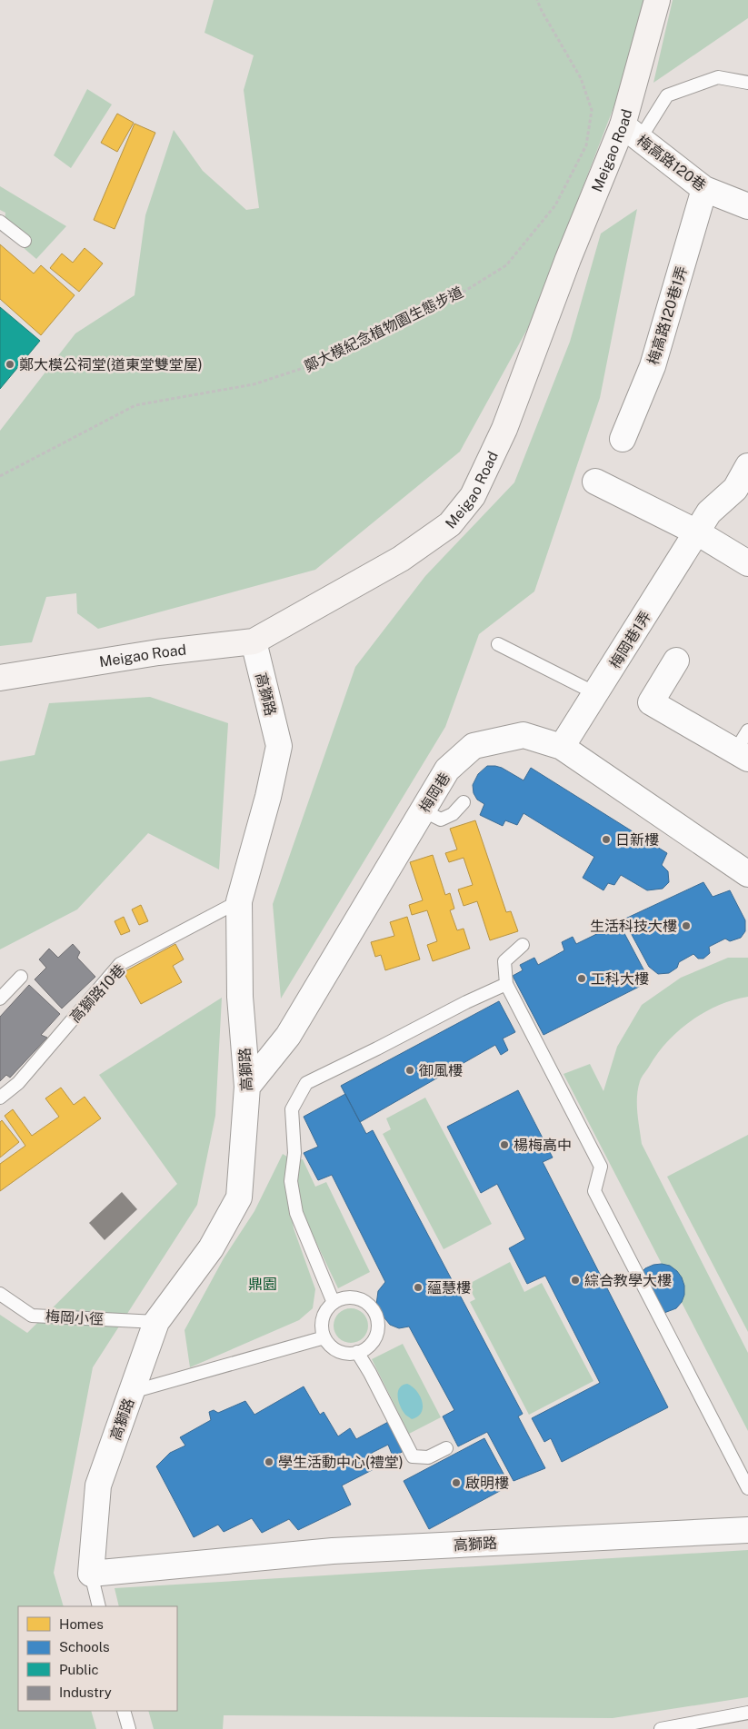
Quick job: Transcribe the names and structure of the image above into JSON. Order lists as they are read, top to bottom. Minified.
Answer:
{"streets":{"street":["Meigao Road","梅高路120巷","梅高路120巷1弄","梅岡巷1弄","高獅路","梅岡巷"],"lane":["高獅路10巷","梅岡小徑"],"path":["鄭大模紀念植物園生態步道"]},"crossings":[["Meigao Road","梅高路120巷"],["Meigao Road","高獅路"],["梅高路120巷","梅高路120巷1弄"],["梅岡巷1弄","梅岡巷"],["高獅路","梅岡巷"],["高獅路","高獅路10巷"],["高獅路","梅岡小徑"]],"parks":["鼎園"],"places":["鄭大模公祠堂(道東堂雙堂屋)","日新樓","生活科技大樓","工科大樓","御風樓","楊梅高中","綜合教學大樓","蘊慧樓","學生活動中心(禮堂)","啟明樓"],"legend":["Homes","Schools","Public","Industry"]}
